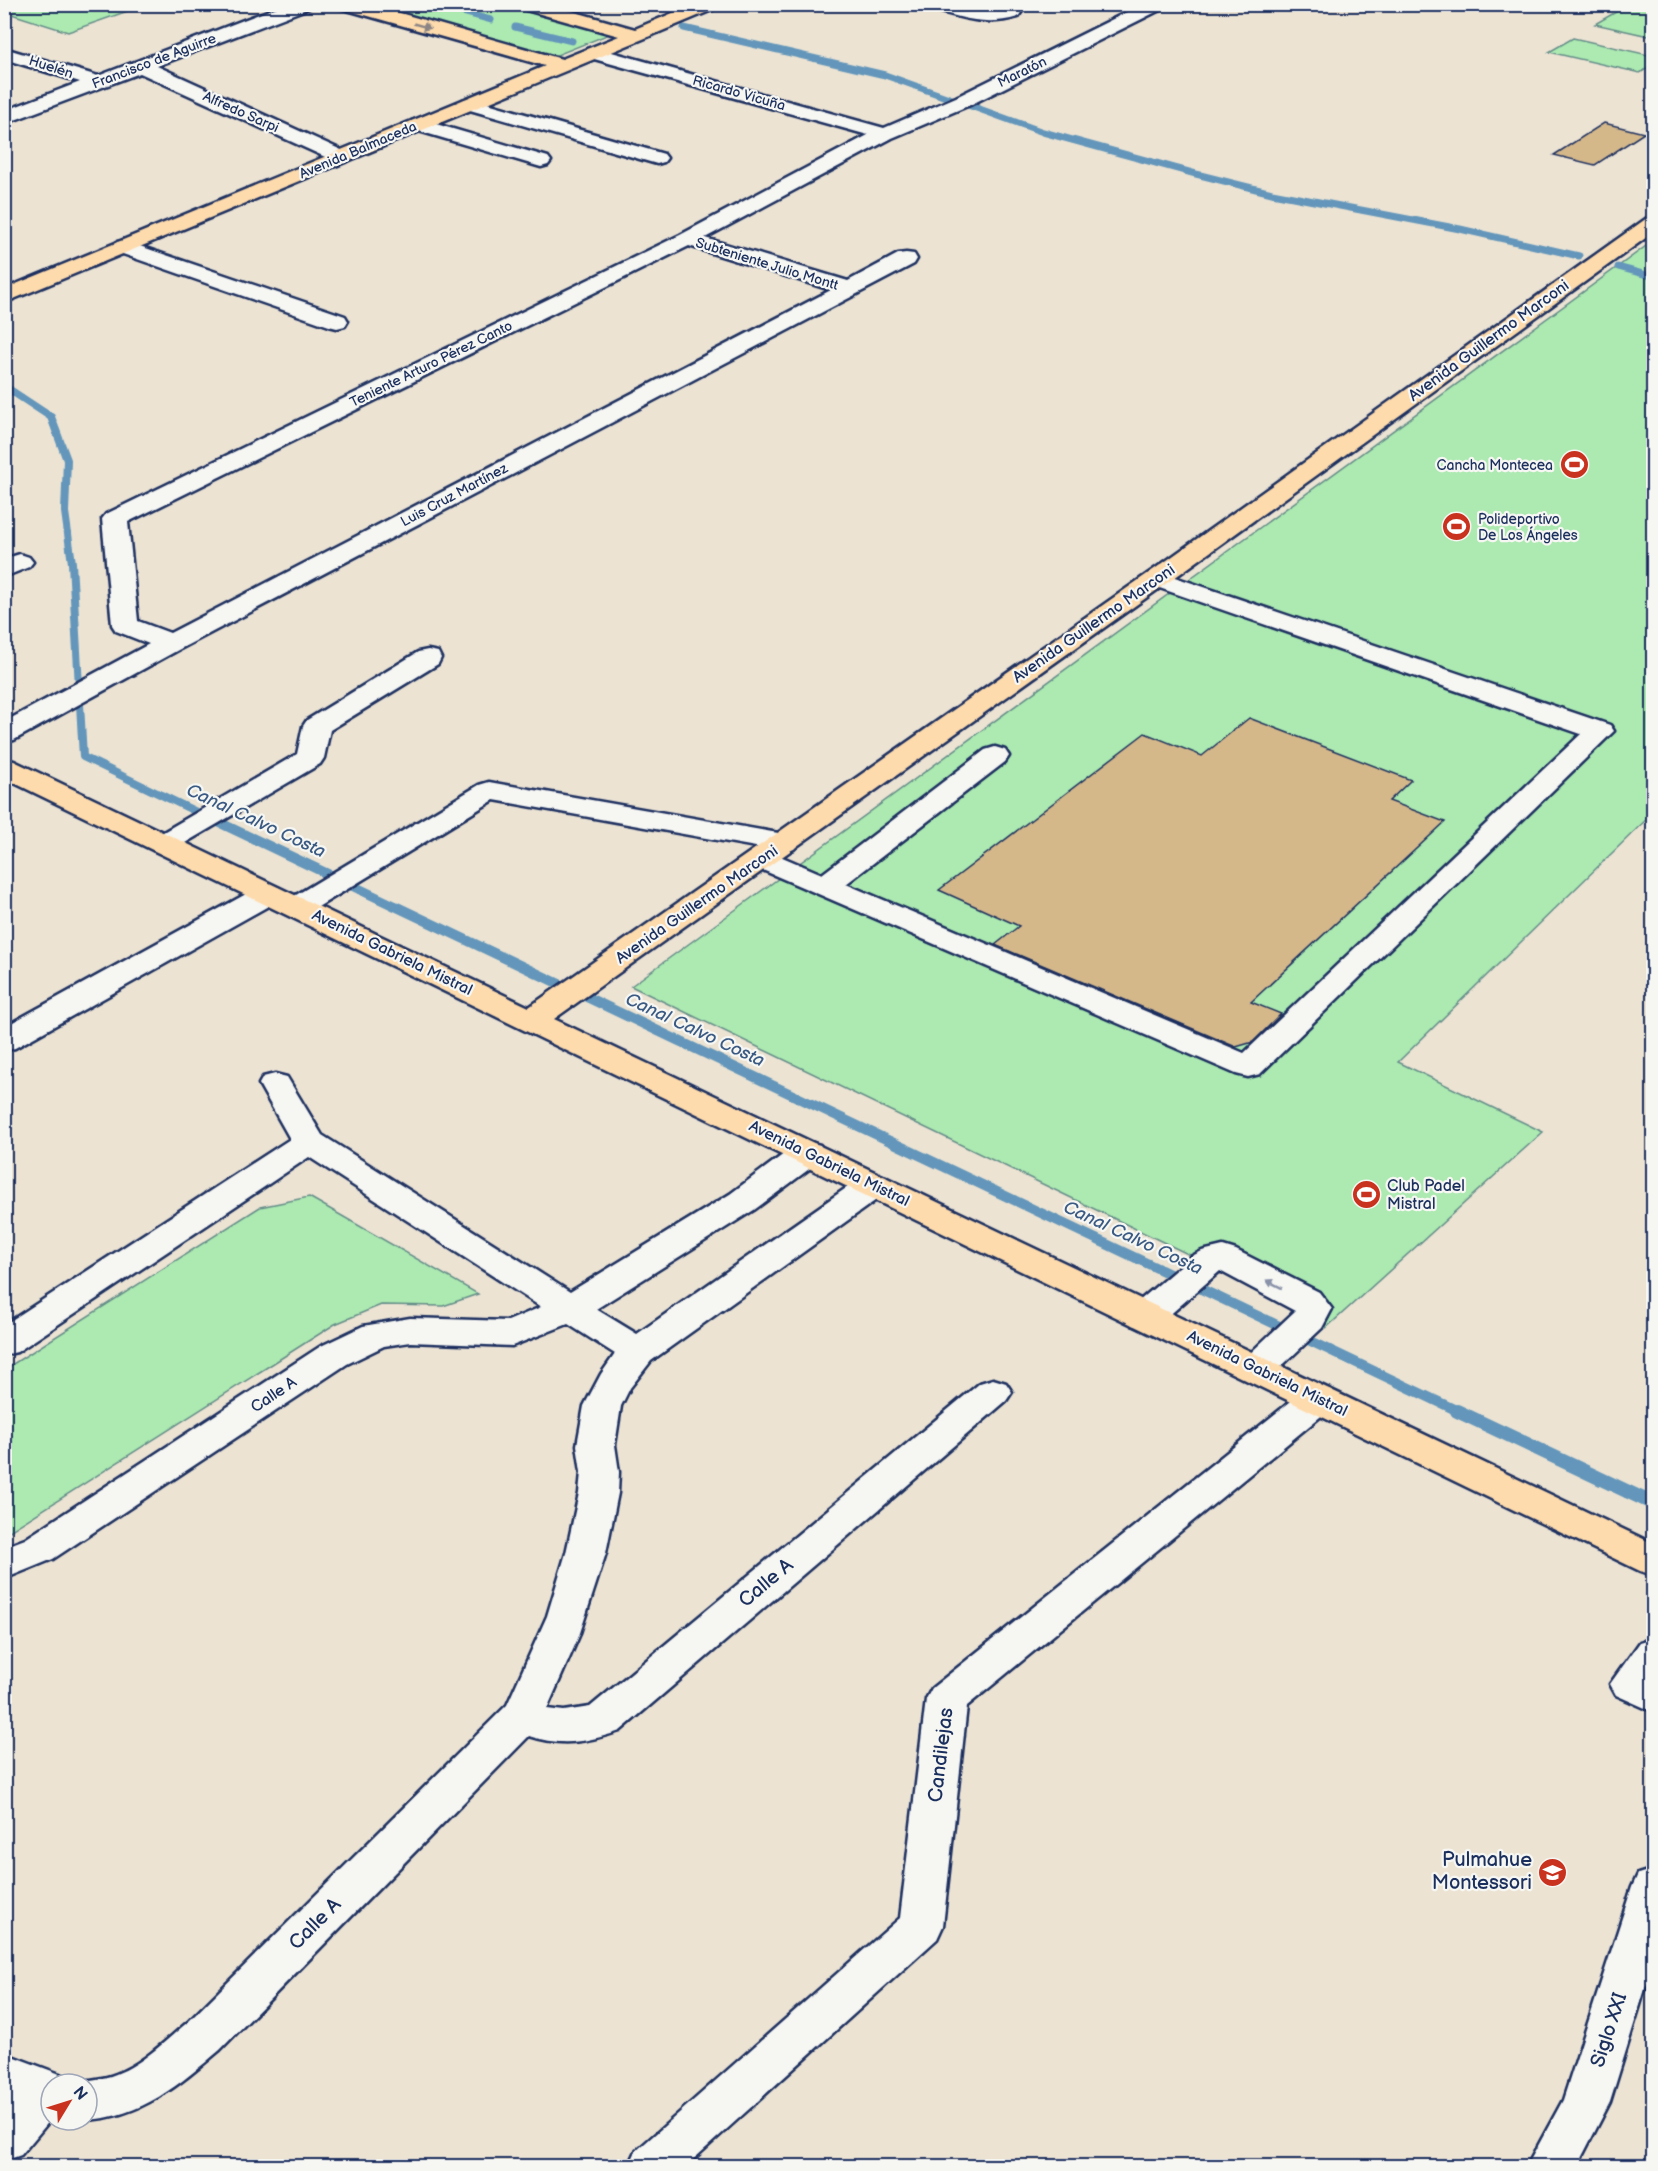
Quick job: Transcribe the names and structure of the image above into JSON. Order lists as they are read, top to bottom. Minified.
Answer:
{"streets":{"main road":["Avenida Balmaceda","Avenida Guillermo Marconi","Avenida Gabriela Mistral"],"street":["Francisco de Aguirre","Huelén","Maratón","Ricardo Vicuña","Alfredo Sarpi","Subteniente Julio Montt","Teniente Arturo Pérez Canto","Luis Cruz Martínez","Calle A","Candilejas","Siglo XXI"]},"crossings":[["Francisco de Aguirre","Huelén"],["Francisco de Aguirre","Alfredo Sarpi"],["Maratón","Ricardo Vicuña"],["Maratón","Teniente Arturo Pérez Canto"],["Ricardo Vicuña","Avenida Balmaceda"],["Ricardo Vicuña","Teniente Arturo Pérez Canto"],["Alfredo Sarpi","Avenida Balmaceda"],["Subteniente Julio Montt","Teniente Arturo Pérez Canto"],["Subteniente Julio Montt","Luis Cruz Martínez"],["Avenida Guillermo Marconi","Avenida Gabriela Mistral"],["Teniente Arturo Pérez Canto","Luis Cruz Martínez"],["Avenida Gabriela Mistral","Calle A"],["Avenida Gabriela Mistral","Candilejas"]],"water":["Canal Calvo Costa"],"places":{"sports":["Cancha Montecea","Polideportivo De Los Ángeles","Club Padel Mistral"],"school or university":["Pulmahue Montessori"]},"north":"top right"}
